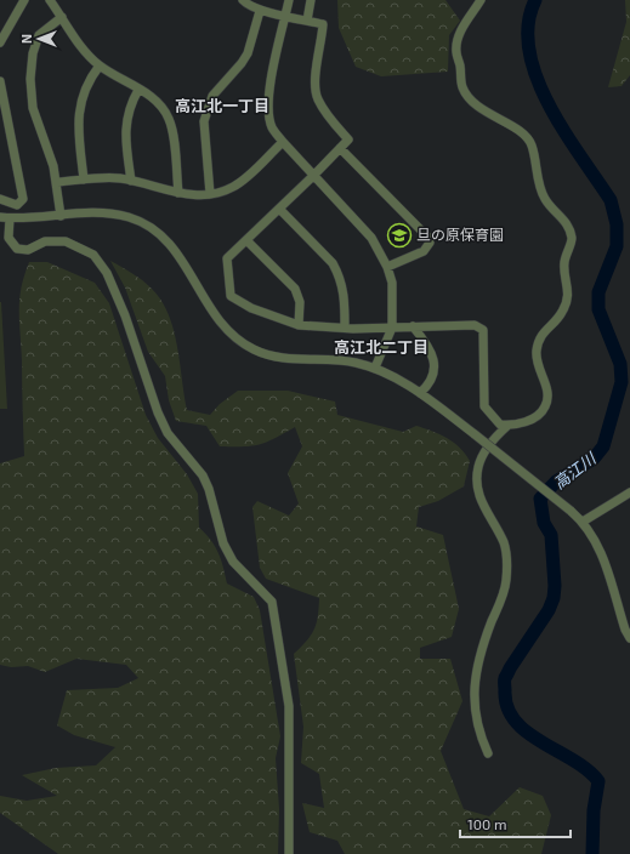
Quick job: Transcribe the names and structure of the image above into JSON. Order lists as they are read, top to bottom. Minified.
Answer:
{"districts":["高江北一丁目","高江北二丁目"],"water":["高江川"],"places":{"school or university":["旦の原保育園"]},"scale_bar":"100 m","north":"left"}
